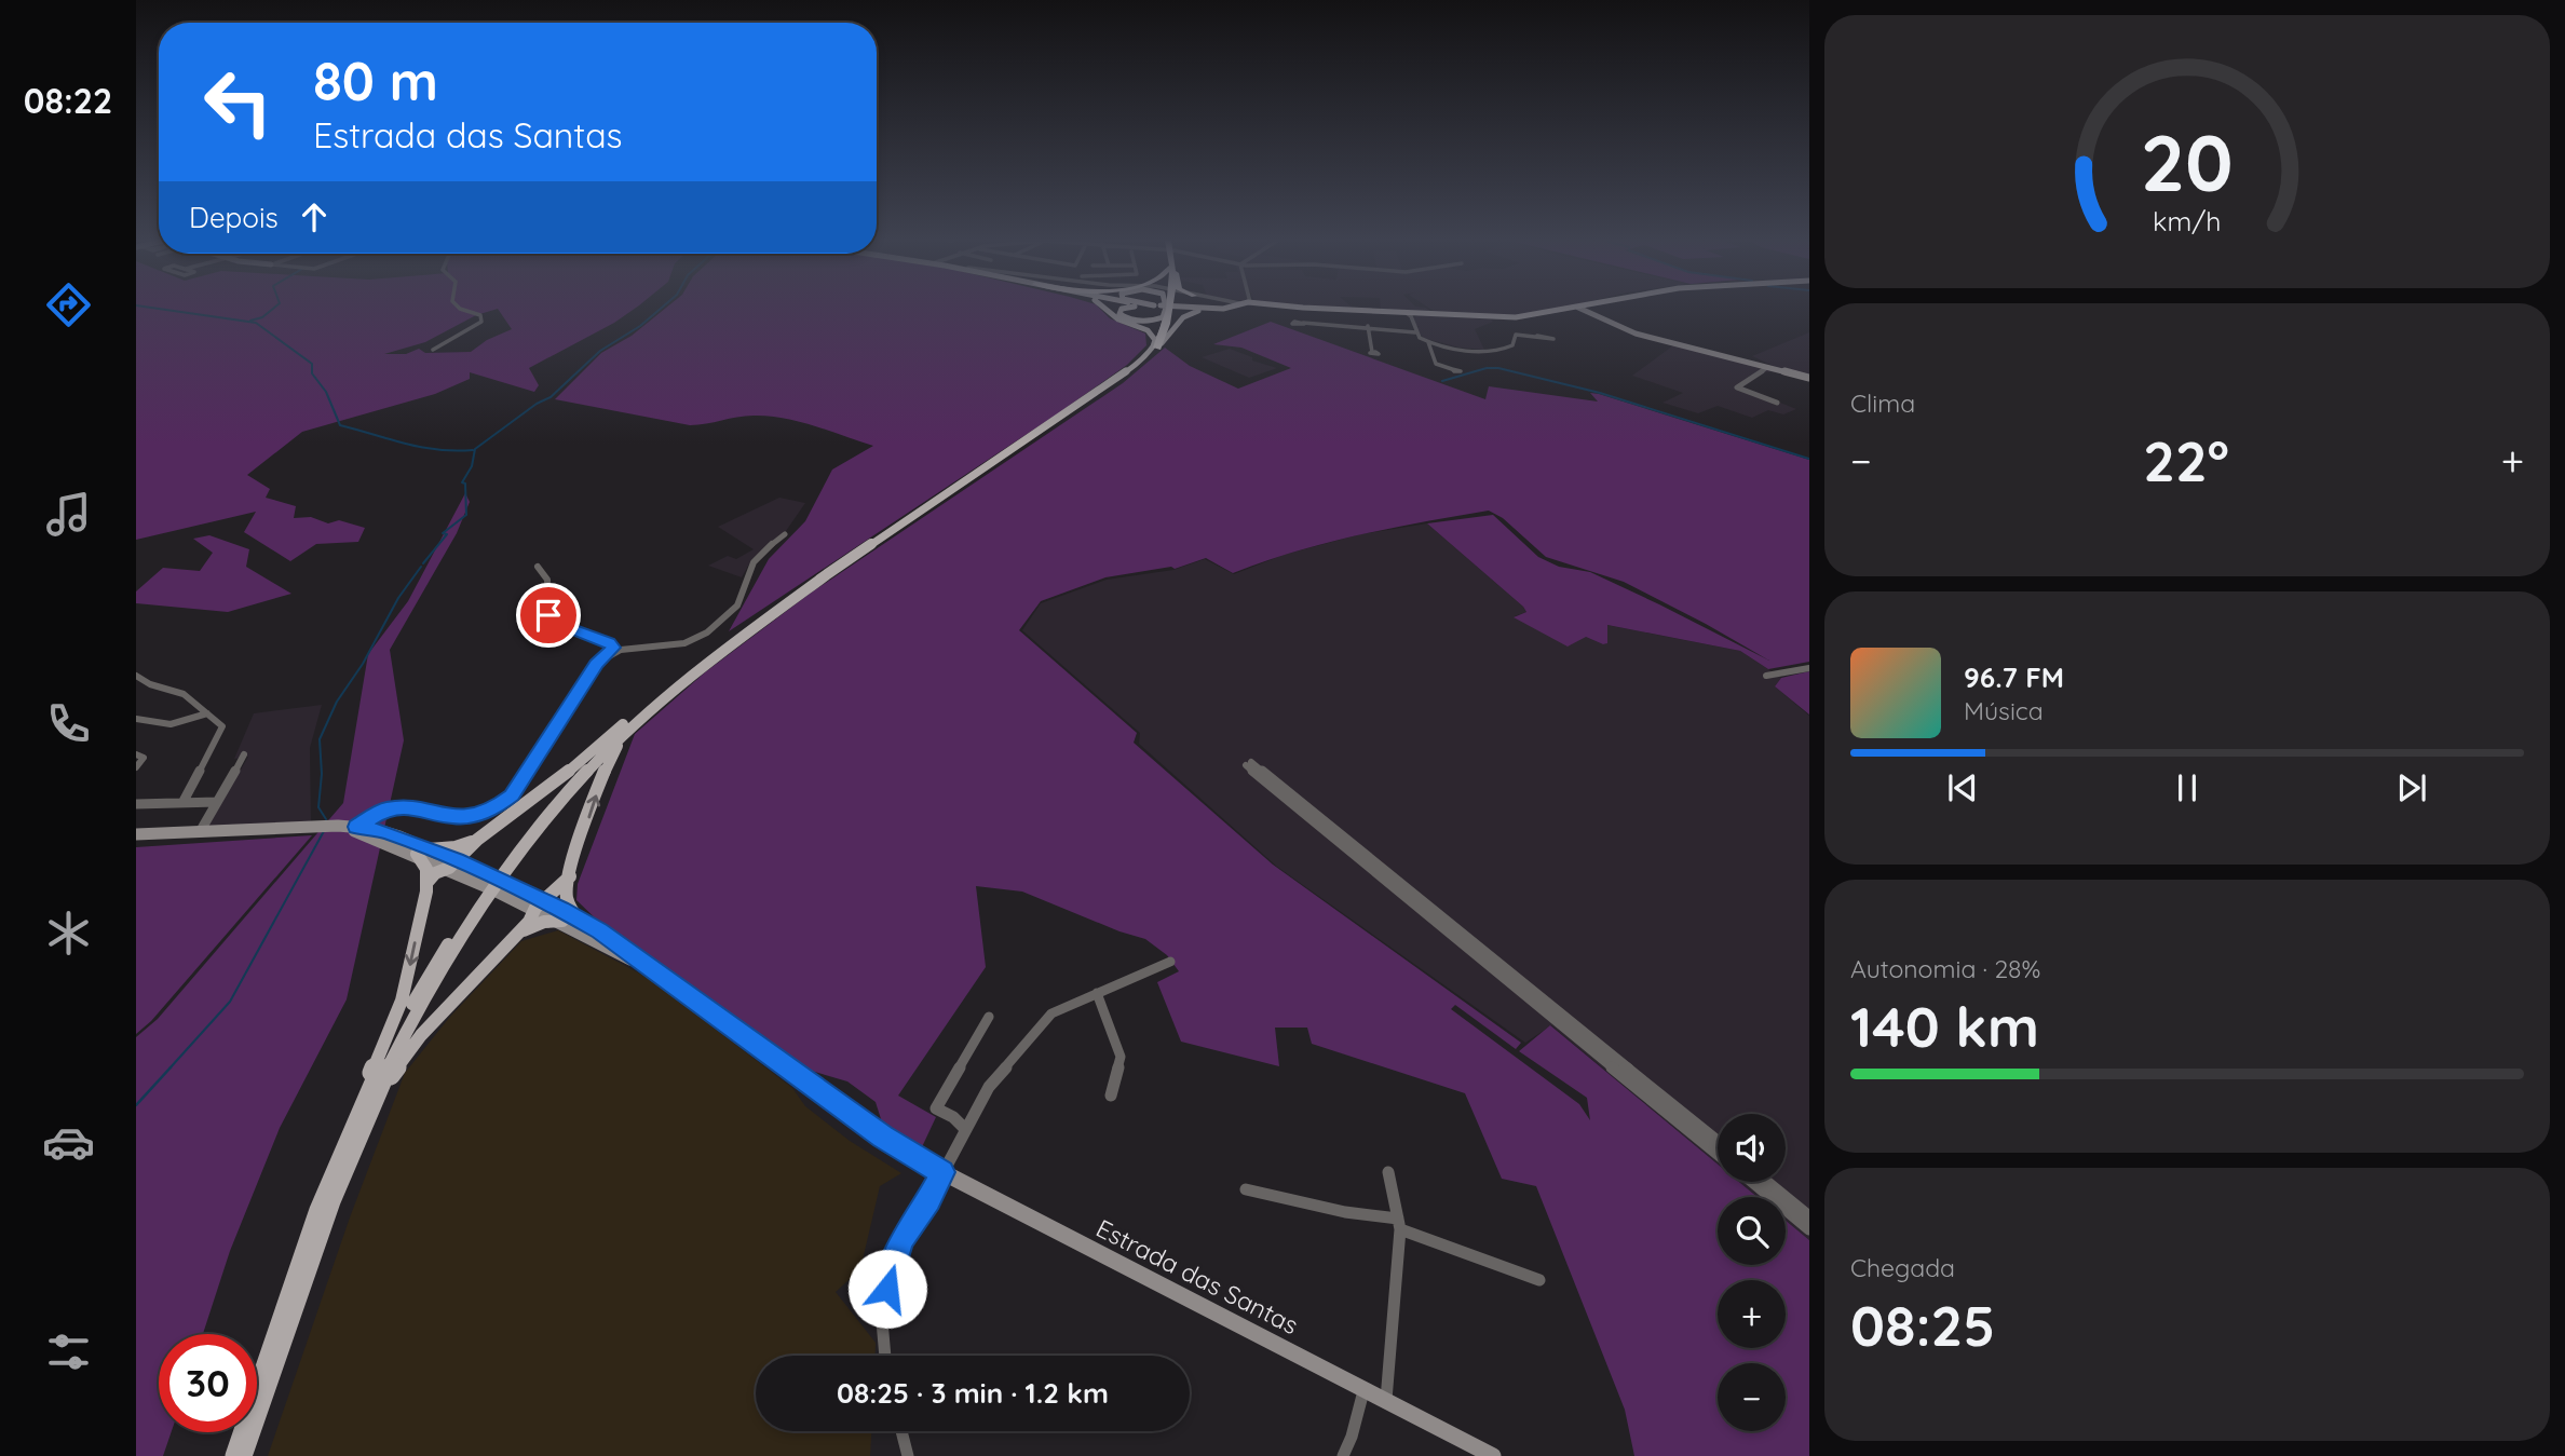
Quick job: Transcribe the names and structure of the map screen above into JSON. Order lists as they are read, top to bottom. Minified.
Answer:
{"streets":{"main road":["Estrada das Santas"]},"page":{"tabs":"08:22","turn":["80 m","Estrada das Santas"],"then":"Depois","tile":["Clima",["Autonomia · 28%","140 km"],["Chegada","08:25"]],"heat":["−","22°","+"],"song":["96.7 FM","Música"],"map_buttons":["+","−"],"limit":"30","trip":"08:25 · 3 min · 1.2 km","gauge":["20","km/h"]}}
